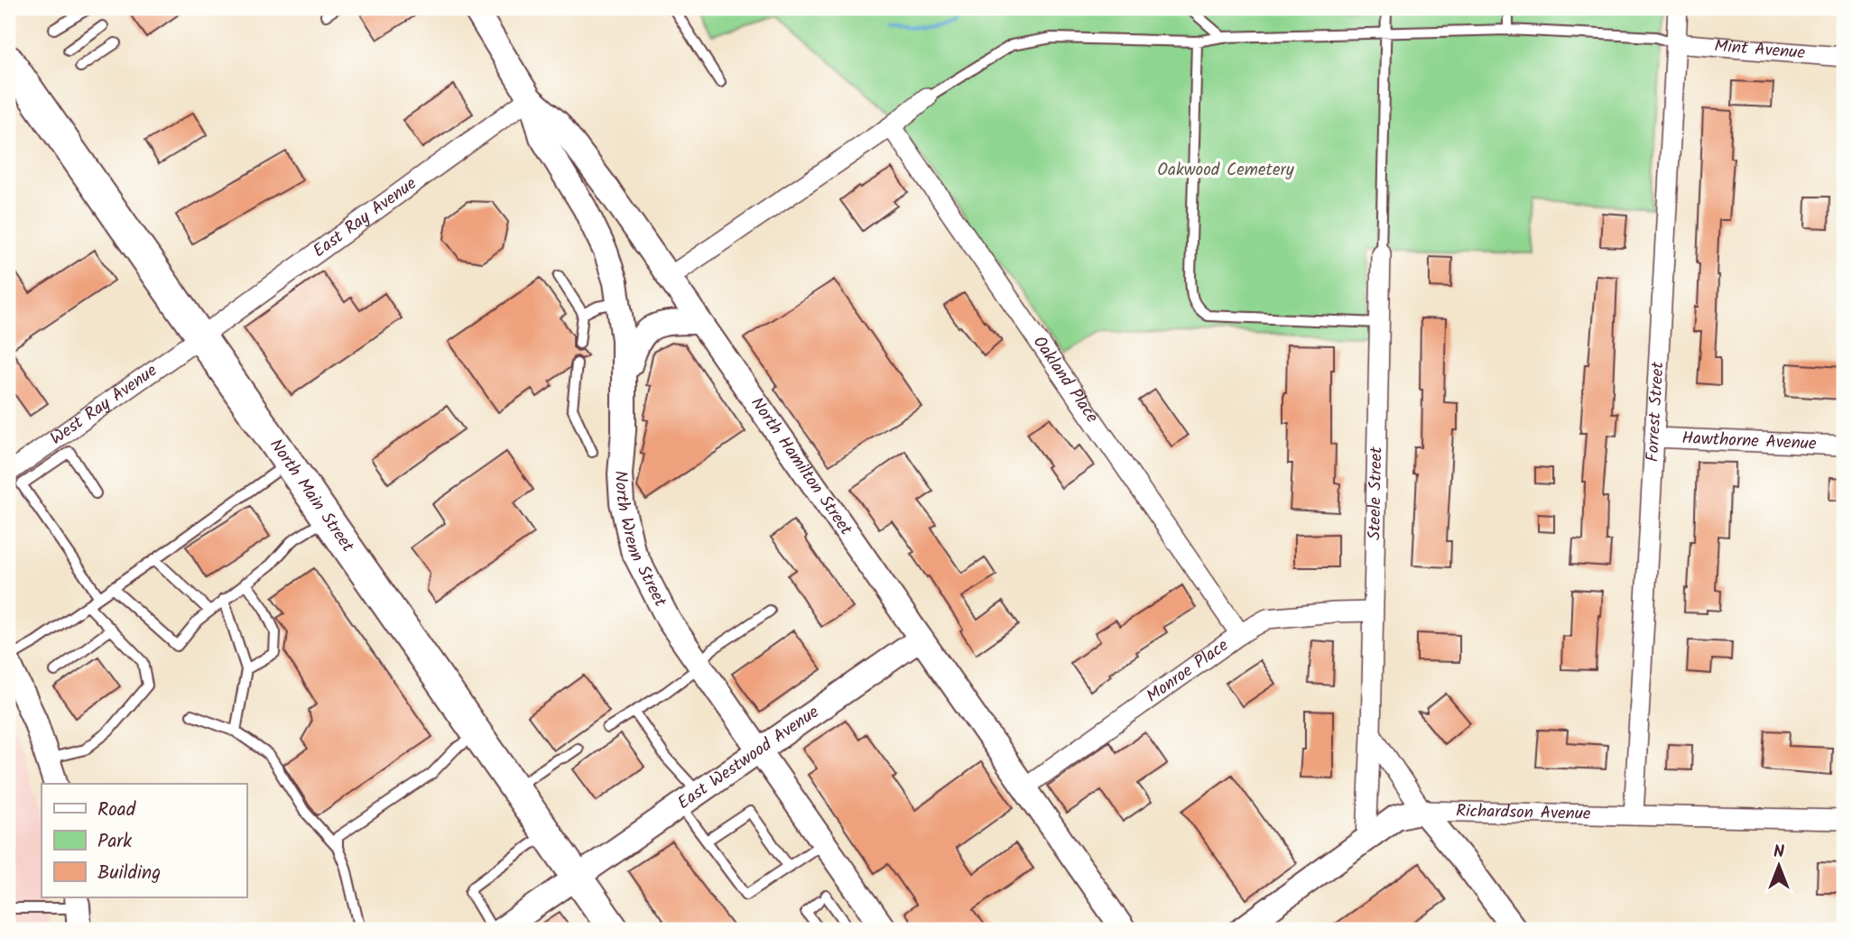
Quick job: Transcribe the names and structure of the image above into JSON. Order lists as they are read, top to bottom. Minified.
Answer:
{"streets":{"main road":["North Main Street"],"street":["Mint Avenue","East Ray Avenue","Oakland Place","West Ray Avenue","Forrest Street","Hawthorne Avenue","North Hamilton Street","Steele Street","North Wrenn Street","Monroe Place","East Westwood Avenue","Richardson Avenue"]},"crossings":[["Mint Avenue","Forrest Street"],["East Ray Avenue","West Ray Avenue"],["East Ray Avenue","North Hamilton Street"],["East Ray Avenue","North Main Street"],["East Ray Avenue","North Wrenn Street"],["Oakland Place","Monroe Place"],["West Ray Avenue","North Main Street"],["Forrest Street","Hawthorne Avenue"],["Forrest Street","Richardson Avenue"],["North Hamilton Street","North Wrenn Street"],["North Hamilton Street","Monroe Place"],["North Hamilton Street","East Westwood Avenue"],["Steele Street","Monroe Place"],["Steele Street","Richardson Avenue"],["North Main Street","East Westwood Avenue"],["North Wrenn Street","East Westwood Avenue"]],"parks":["Oakwood Cemetery"],"legend":["Road","Park","Building"],"north":"top"}
